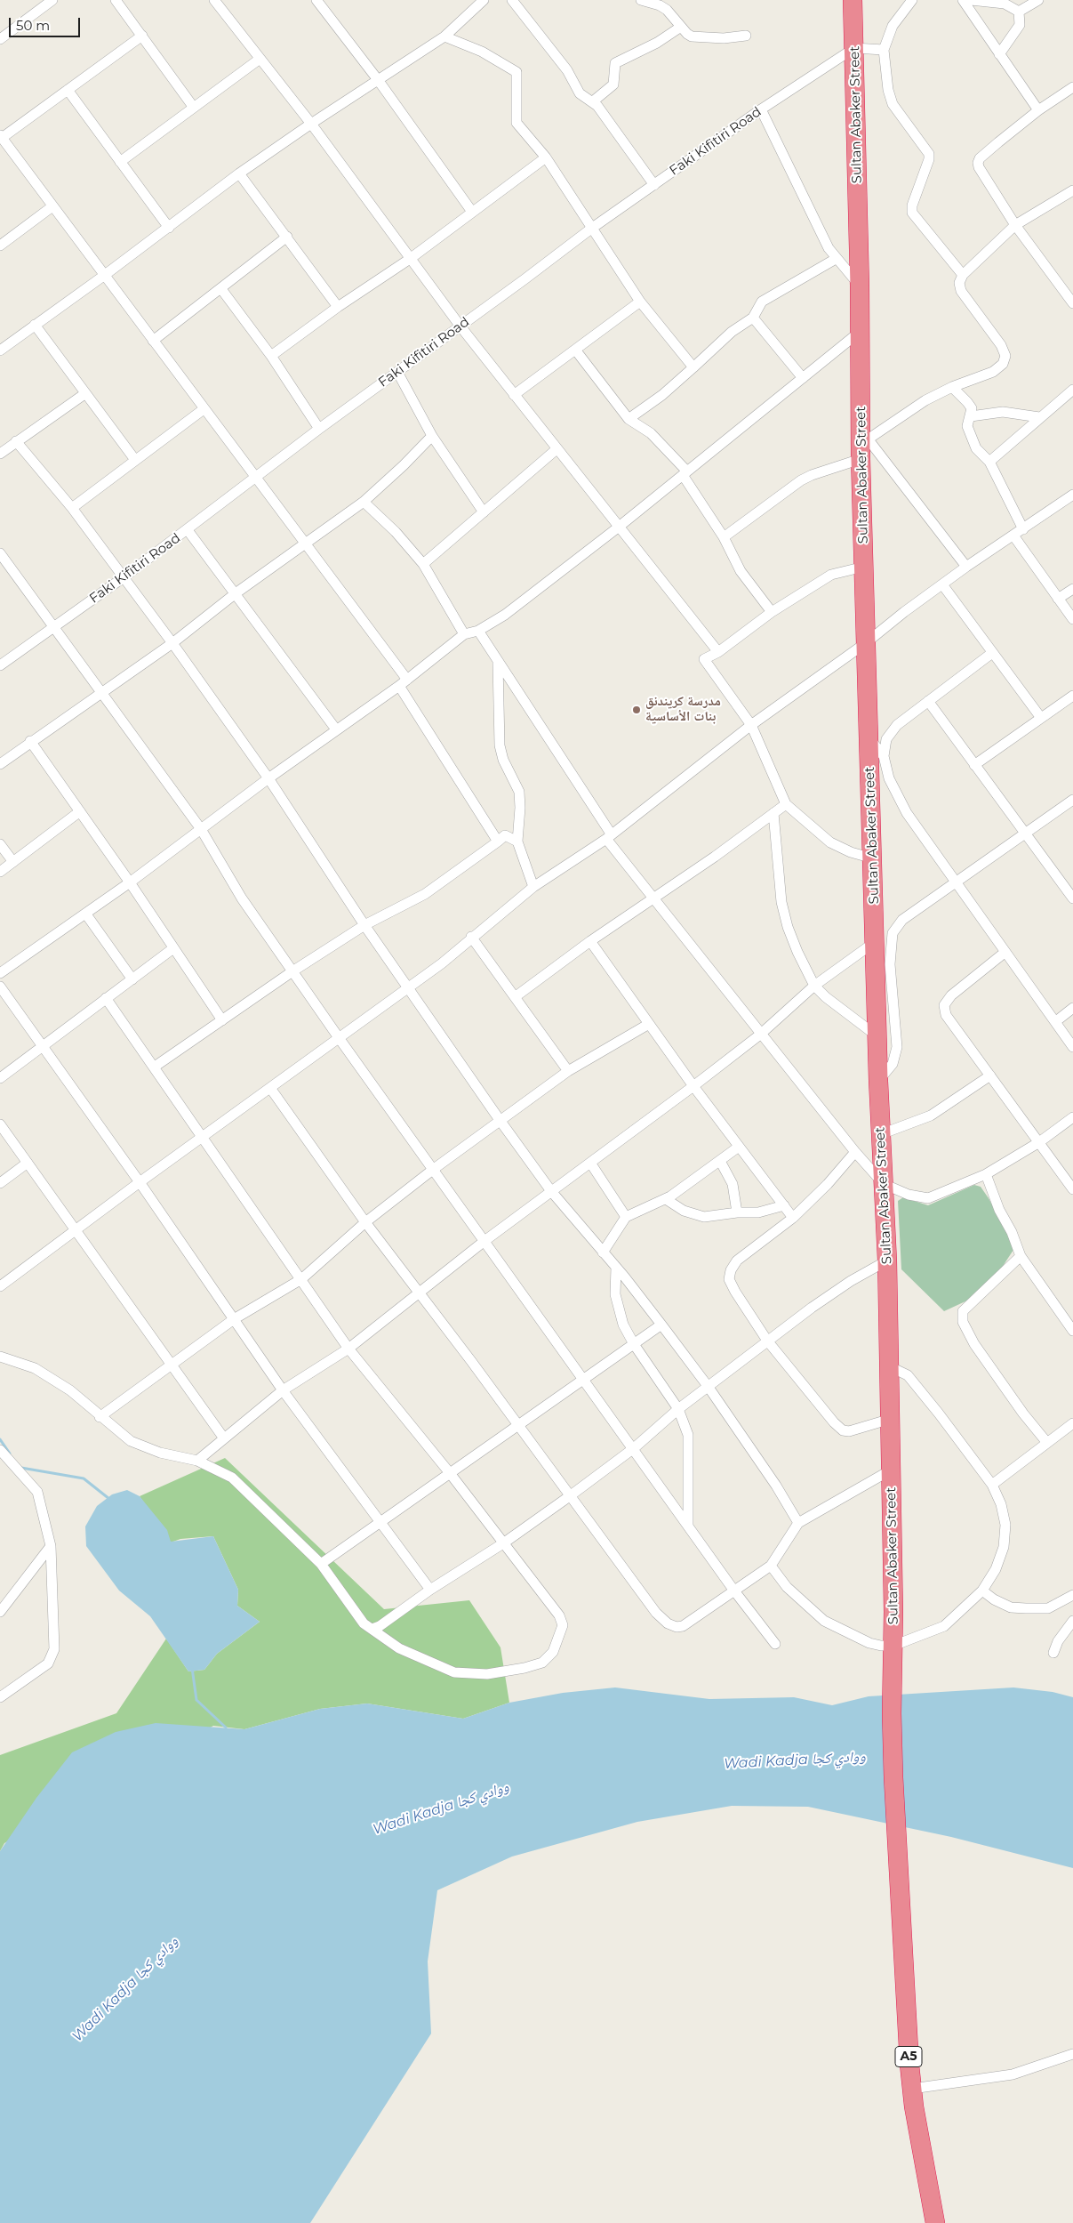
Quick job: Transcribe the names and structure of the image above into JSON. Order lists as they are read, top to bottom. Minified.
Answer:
{"streets":{"highway":["Sultan Abaker Street","A5"],"street":["Faki Kifitiri Road"]},"crossings":[["Sultan Abaker Street","Faki Kifitiri Road"],["Sultan Abaker Street","A5"]],"water":["Wadi Kadja ووادي كجا"],"places":["مدرسة كريندنق بنات الأساسية"],"scale_bar":"50 m"}
